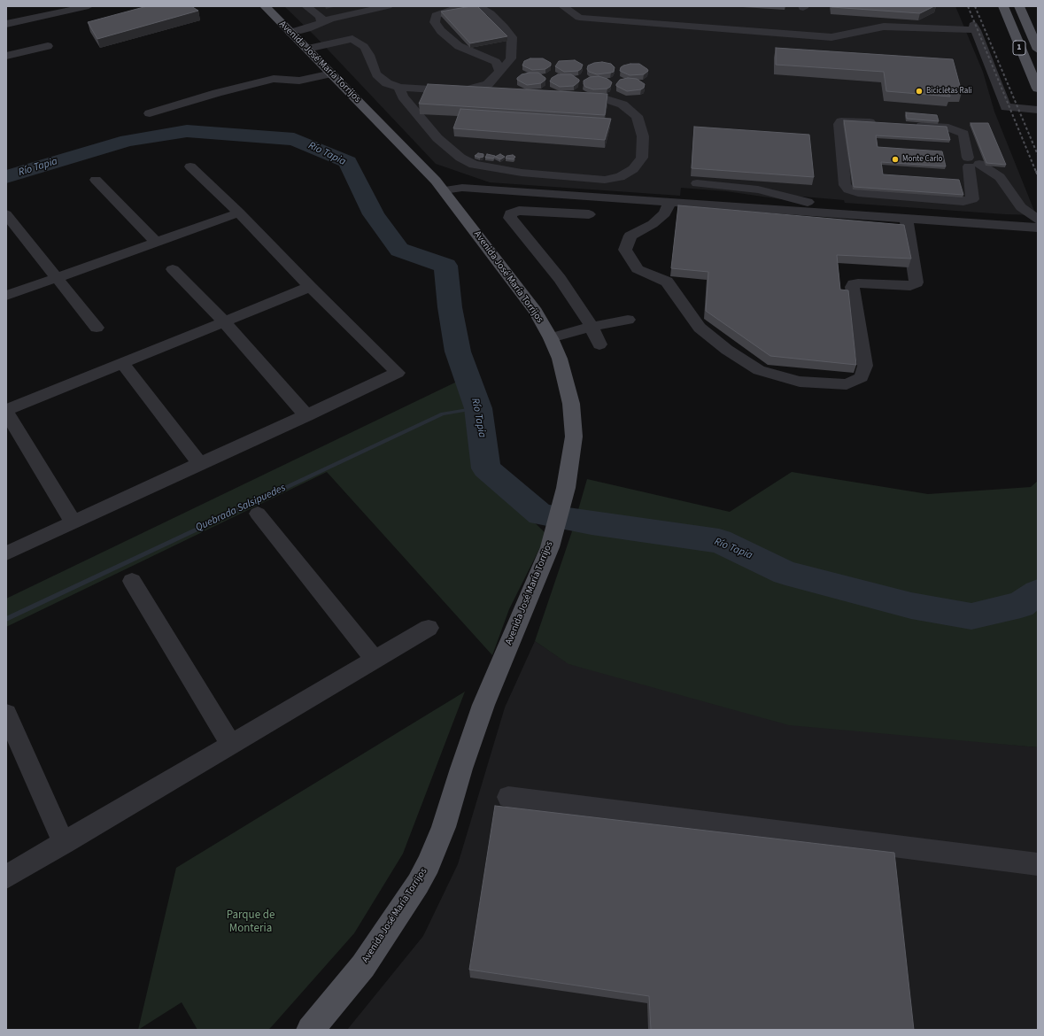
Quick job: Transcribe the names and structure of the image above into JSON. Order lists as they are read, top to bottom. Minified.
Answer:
{"streets":{"main road":["1","Avenida José María Torrijos"]},"water":["Río Tapia","Quebrada Salsipuedes"],"parks":["Parque de Monteria"],"places":["Bicicletas Rali","Monte Carlo"]}
